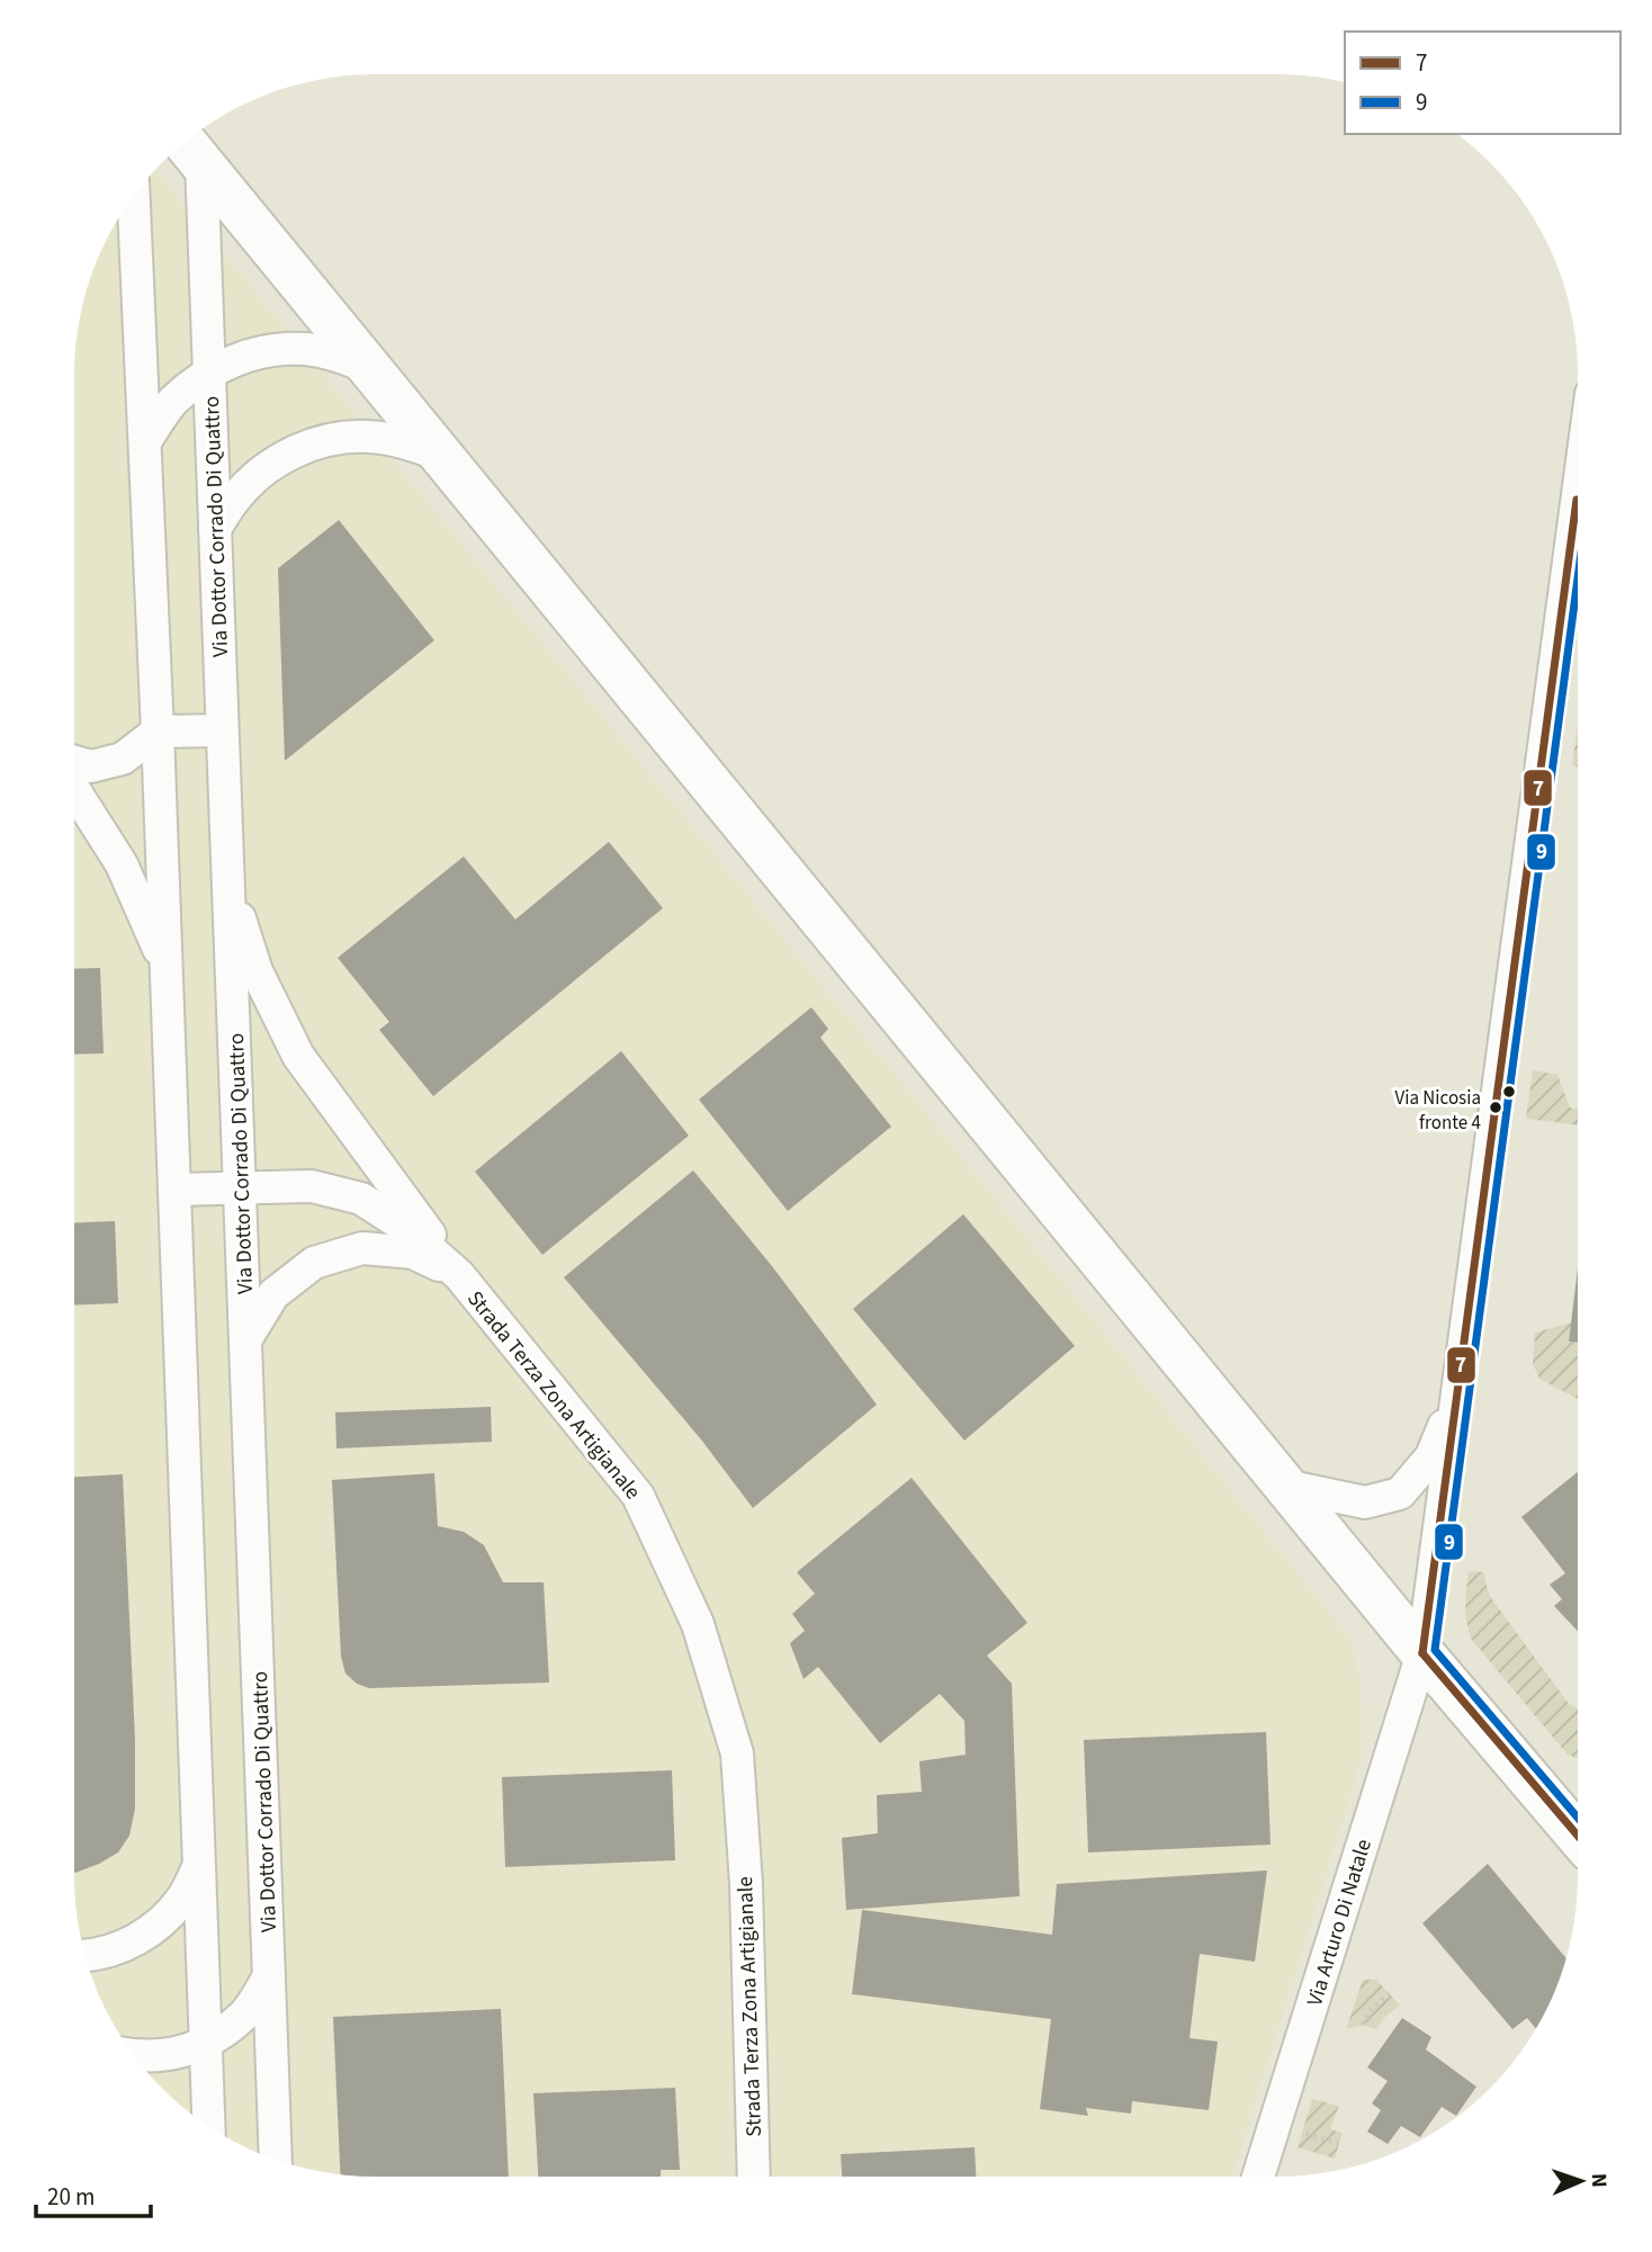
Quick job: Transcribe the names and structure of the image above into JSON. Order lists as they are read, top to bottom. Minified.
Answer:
{"streets":{"street":["Via Dottor Corrado Di Quattro","Strada Terza Zona Artigianale","Via Arturo Di Natale"]},"crossings":[["Via Dottor Corrado Di Quattro","Strada Terza Zona Artigianale"]],"places":["Via Nicosia fronte 4"],"lines":["transit line 7","transit line 9"],"legend":["7","9"],"scale_bar":"20 m","north":"right"}
